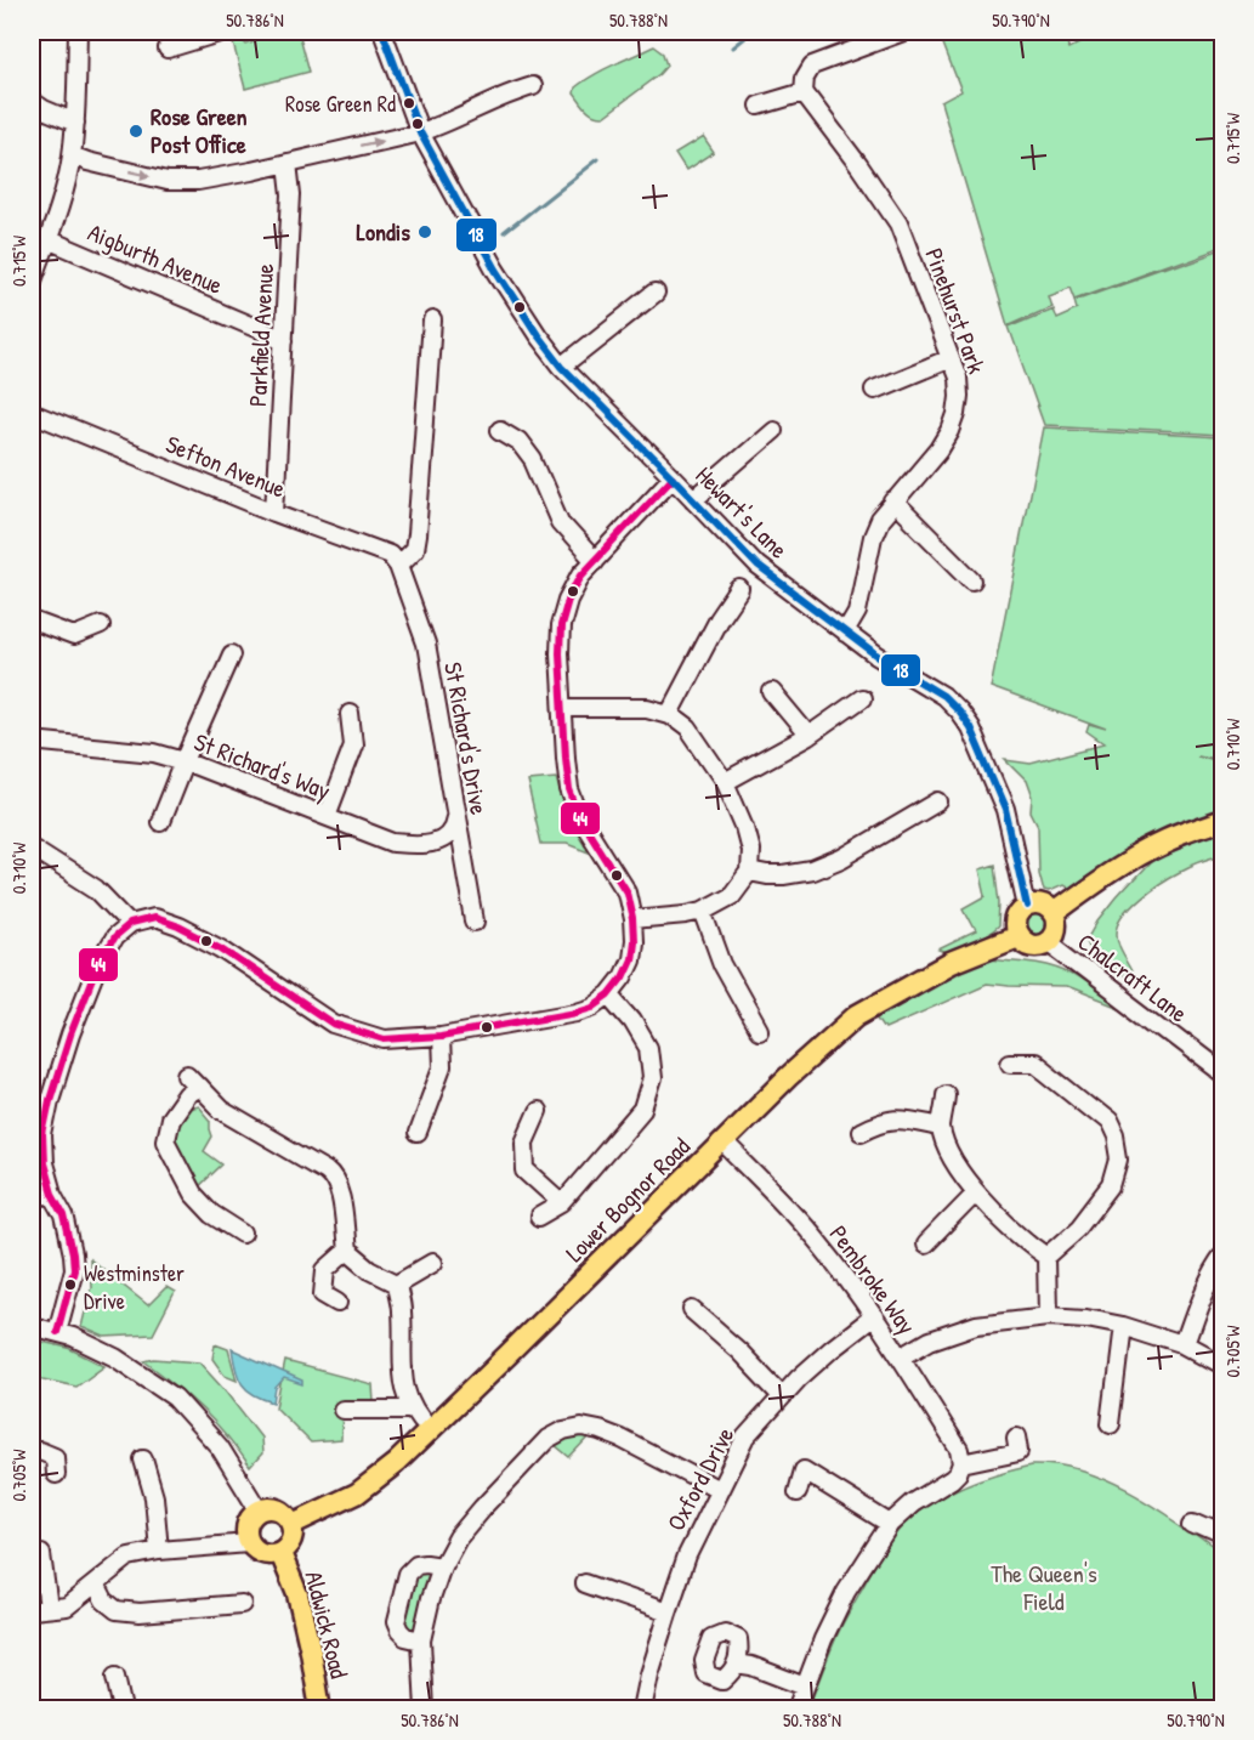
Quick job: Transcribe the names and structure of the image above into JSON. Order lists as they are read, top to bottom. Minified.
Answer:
{"streets":{"main road":["Lower Bognor Road","Aldwick Road"],"street":["Aigburth Avenue","Pinehurst Park","Parkfield Avenue","Sefton Avenue","Hewart's Lane","St Richard's Drive","St Richard's Way","Chalcraft Lane","Pembroke Way","Oxford Drive"]},"crossings":[["Aigburth Avenue","Parkfield Avenue"],["Pinehurst Park","Hewart's Lane"],["Parkfield Avenue","Sefton Avenue"],["Sefton Avenue","St Richard's Drive"],["Hewart's Lane","Chalcraft Lane"],["Hewart's Lane","Lower Bognor Road"],["St Richard's Drive","St Richard's Way"],["Chalcraft Lane","Lower Bognor Road"],["Lower Bognor Road","Pembroke Way"],["Lower Bognor Road","Aldwick Road"],["Pembroke Way","Oxford Drive"]],"parks":["The Queen's Field"],"places":["Rose Green Rd","Rose Green Post Office","Londis","Westminster Drive"],"lines":["transit line 18","transit line 44"],"coordinates":["50.786°N","50.788°N","50.790°N","0.715°W","0.710°W","0.705°W"]}
